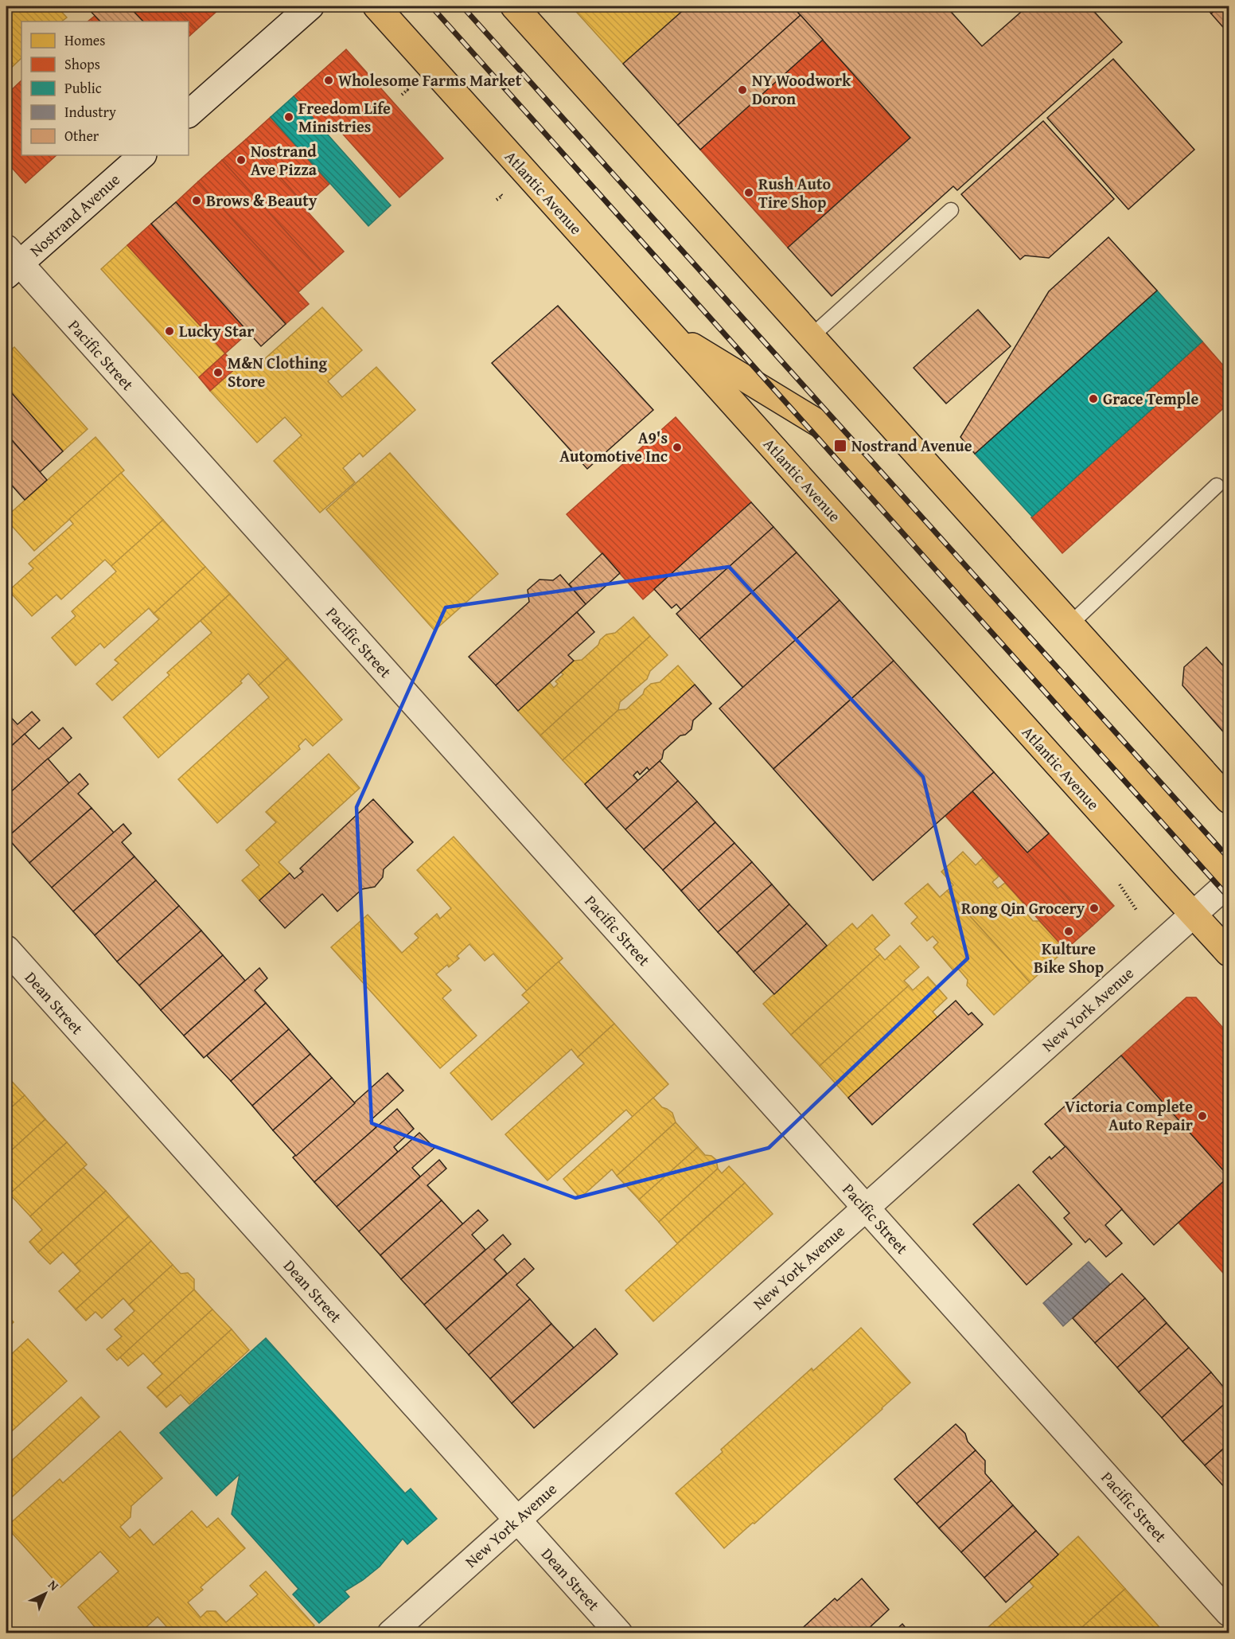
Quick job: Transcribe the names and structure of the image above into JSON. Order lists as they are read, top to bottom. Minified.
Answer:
{"streets":{"main road":["Atlantic Avenue"],"street":["Nostrand Avenue","Pacific Street","Dean Street","New York Avenue"]},"crossings":[["Atlantic Avenue","New York Avenue"],["Nostrand Avenue","Pacific Street"],["Pacific Street","New York Avenue"],["Dean Street","New York Avenue"]],"places":{"other":["Wholesome Farms Market","NY Woodwork Doron","Freedom Life Ministries","Nostrand Ave Pizza","Rush Auto Tire Shop","Brows & Beauty","Lucky Star","M&N Clothing Store","Grace Temple","A9's Automotive Inc","Rong Qin Grocery","Kulture Bike Shop","Victoria Complete Auto Repair"],"transit":["Nostrand Avenue"]},"legend":["Homes","Shops","Public","Industry","Other"],"north":"top right"}
